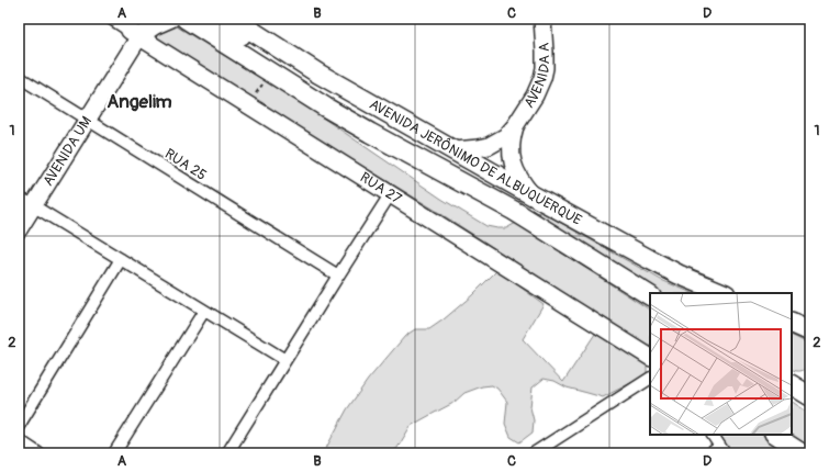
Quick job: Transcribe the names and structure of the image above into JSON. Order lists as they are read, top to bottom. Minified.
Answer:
{"streets":{"main road":["AVENIDA JERÔNIMO DE ALBUQUERQUE"],"street":["AVENIDA A","AVENIDA UM","RUA 25","RUA 27"]},"crossings":[["AVENIDA A","AVENIDA JERÔNIMO DE ALBUQUERQUE"],["AVENIDA UM","RUA 25"],["AVENIDA UM","RUA 27"]],"districts":["Angelim"],"grid":{"columns":["A","B","C","D"],"rows":["1","2"]}}
